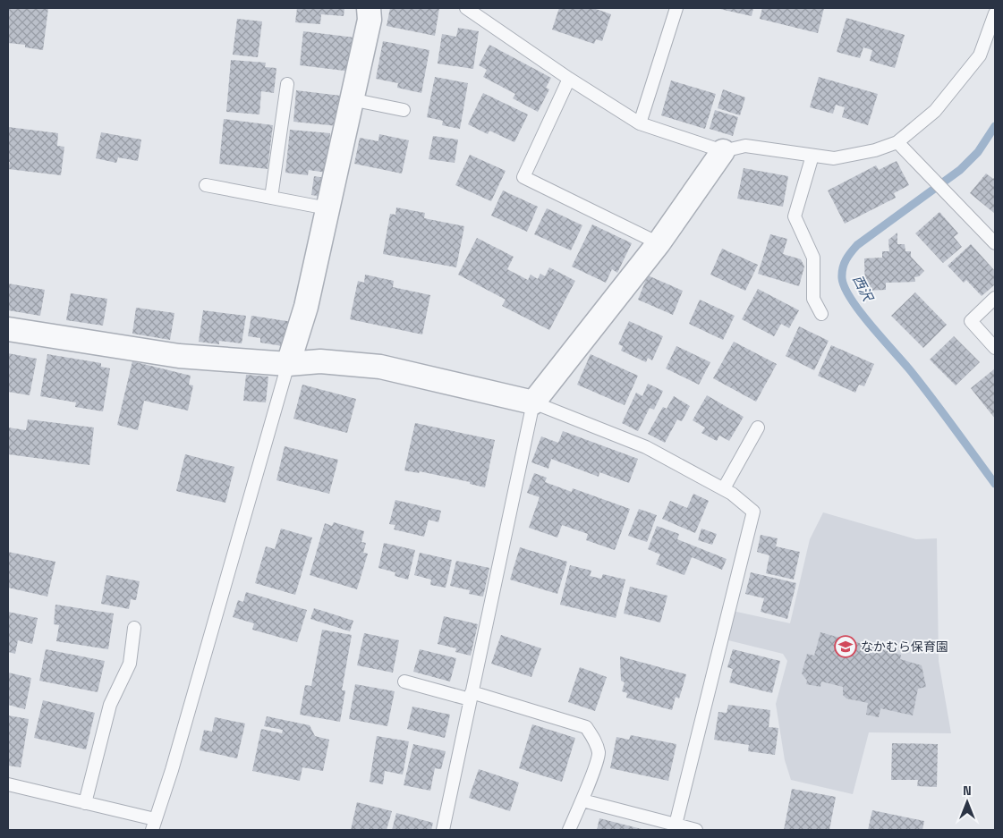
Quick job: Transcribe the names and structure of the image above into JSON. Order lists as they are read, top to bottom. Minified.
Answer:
{"water":["西沢"],"places":{"school or university":["なかむら保育園"]},"north":"top"}
